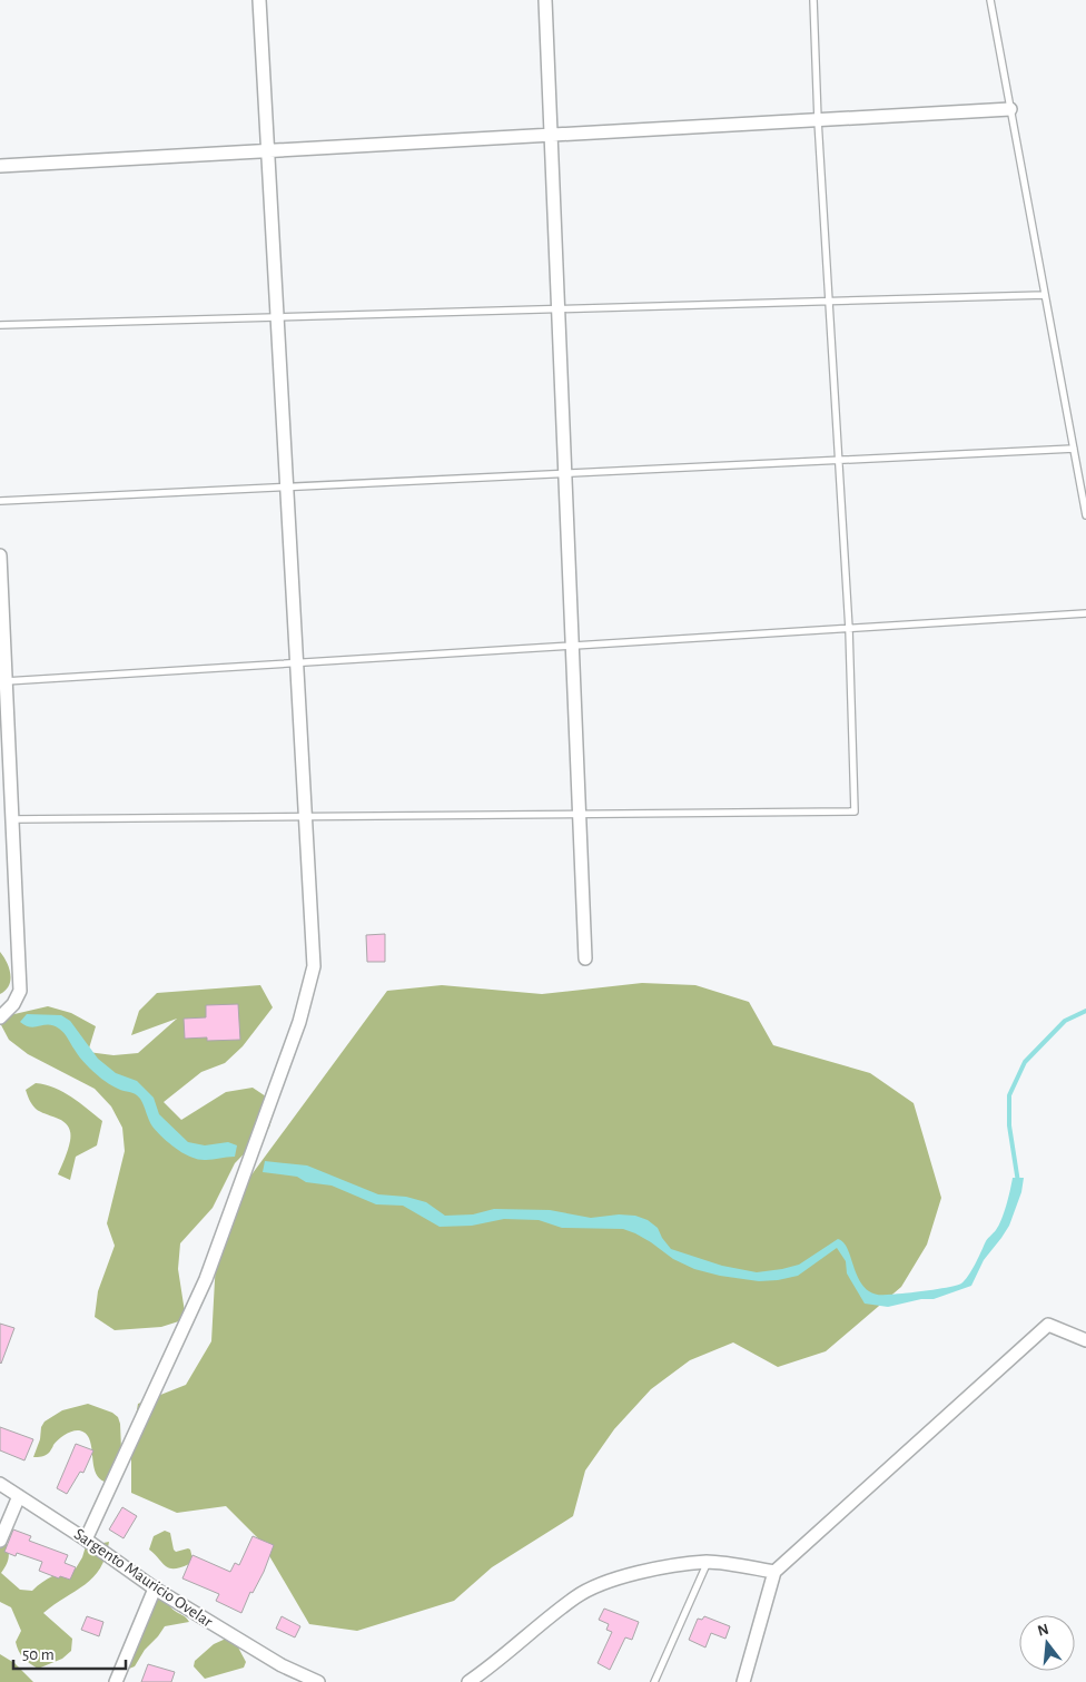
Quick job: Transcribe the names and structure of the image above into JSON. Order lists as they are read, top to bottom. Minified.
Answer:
{"streets":{"street":["Sargento Mauricio Ovelar"]},"scale_bar":"50 m","north":"top"}
